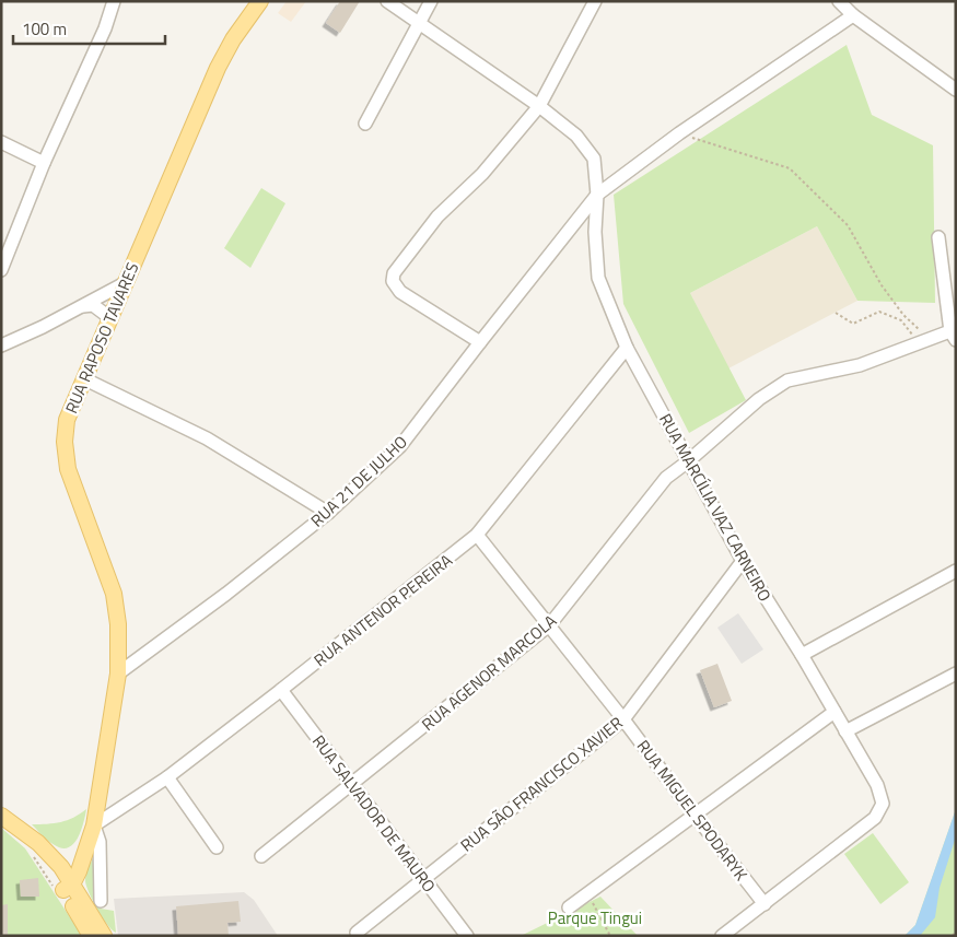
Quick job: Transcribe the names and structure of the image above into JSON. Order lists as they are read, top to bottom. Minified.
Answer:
{"streets":{"main road":["RUA RAPOSO TAVARES"],"street":["RUA 21 DE JULHO","RUA MARCÍLIA VAZ CARNEIRO","RUA ANTENOR PEREIRA","RUA AGENOR MARCOLA","RUA SÃO FRANCISCO XAVIER","RUA MIGUEL SPODARYK","RUA SALVADOR DE MAURO"]},"crossings":[["RUA RAPOSO TAVARES","RUA 21 DE JULHO"],["RUA RAPOSO TAVARES","RUA ANTENOR PEREIRA"],["RUA 21 DE JULHO","RUA MARCÍLIA VAZ CARNEIRO"],["RUA MARCÍLIA VAZ CARNEIRO","RUA ANTENOR PEREIRA"],["RUA MARCÍLIA VAZ CARNEIRO","RUA AGENOR MARCOLA"],["RUA MARCÍLIA VAZ CARNEIRO","RUA SÃO FRANCISCO XAVIER"],["RUA MARCÍLIA VAZ CARNEIRO","RUA MIGUEL SPODARYK"],["RUA ANTENOR PEREIRA","RUA MIGUEL SPODARYK"],["RUA ANTENOR PEREIRA","RUA SALVADOR DE MAURO"],["RUA AGENOR MARCOLA","RUA MIGUEL SPODARYK"],["RUA AGENOR MARCOLA","RUA SALVADOR DE MAURO"],["RUA SÃO FRANCISCO XAVIER","RUA MIGUEL SPODARYK"],["RUA SÃO FRANCISCO XAVIER","RUA SALVADOR DE MAURO"]],"parks":["Parque Tingui"],"scale_bar":"100 m"}
